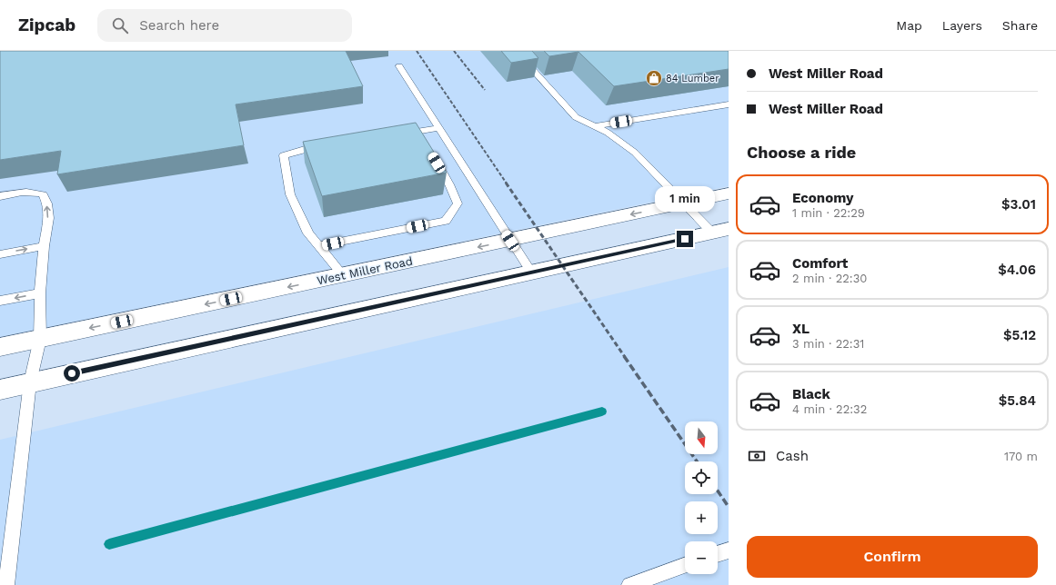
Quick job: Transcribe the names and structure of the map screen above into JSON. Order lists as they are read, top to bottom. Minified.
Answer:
{"streets":{"main road":["West Miller Road"]},"places":{"shop":["84 Lumber"]},"north":"bottom","page":{"header":"Zipcab","search":"Search here","nav":["Map","Layers","Share"],"banner":["West Miller Road","West Miller Road"],"heading":"Choose a ride","list":[{"name":"Economy","note":"1 min · 22:29","value":"$3.01"},{"name":"Comfort","note":"2 min · 22:30","value":"$4.06"},{"name":"XL","note":"3 min · 22:31","value":"$5.12"},{"name":"Black","note":"4 min · 22:32","value":"$5.84"}],"bubble":"1 min","map_buttons":["+","−"],"pay":["Cash","170 m"],"buttons":"Confirm"}}
